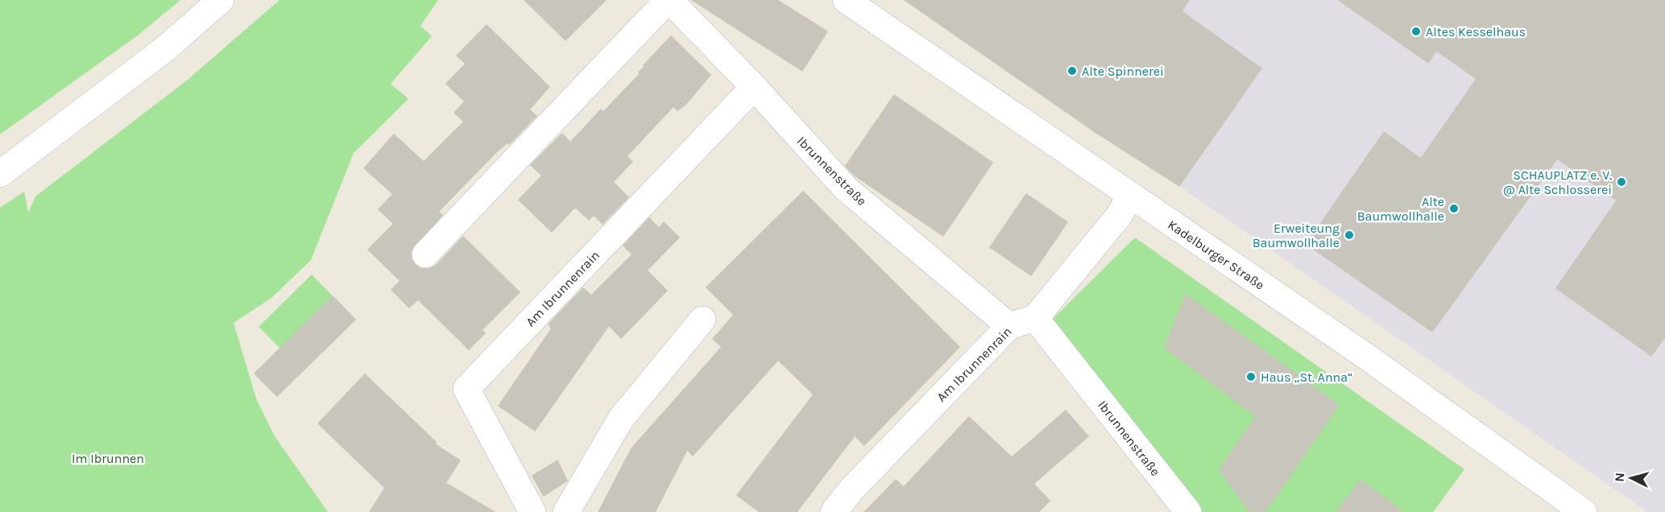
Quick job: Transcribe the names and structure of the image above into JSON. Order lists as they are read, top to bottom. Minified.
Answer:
{"streets":{"street":["Ibrunnenstraße","Kadelburger Straße","Am Ibrunnenrain"]},"crossings":[["Ibrunnenstraße","Am Ibrunnenrain"]],"parks":["Im Ibrunnen"],"places":["Altes Kesselhaus","Alte Spinnerei","SCHAUPLATZ e. V. @ Alte Schlosserei","Alte Baumwollhalle","Erweiteung Baumwollhalle","Haus „St. Anna“"],"north":"left"}
